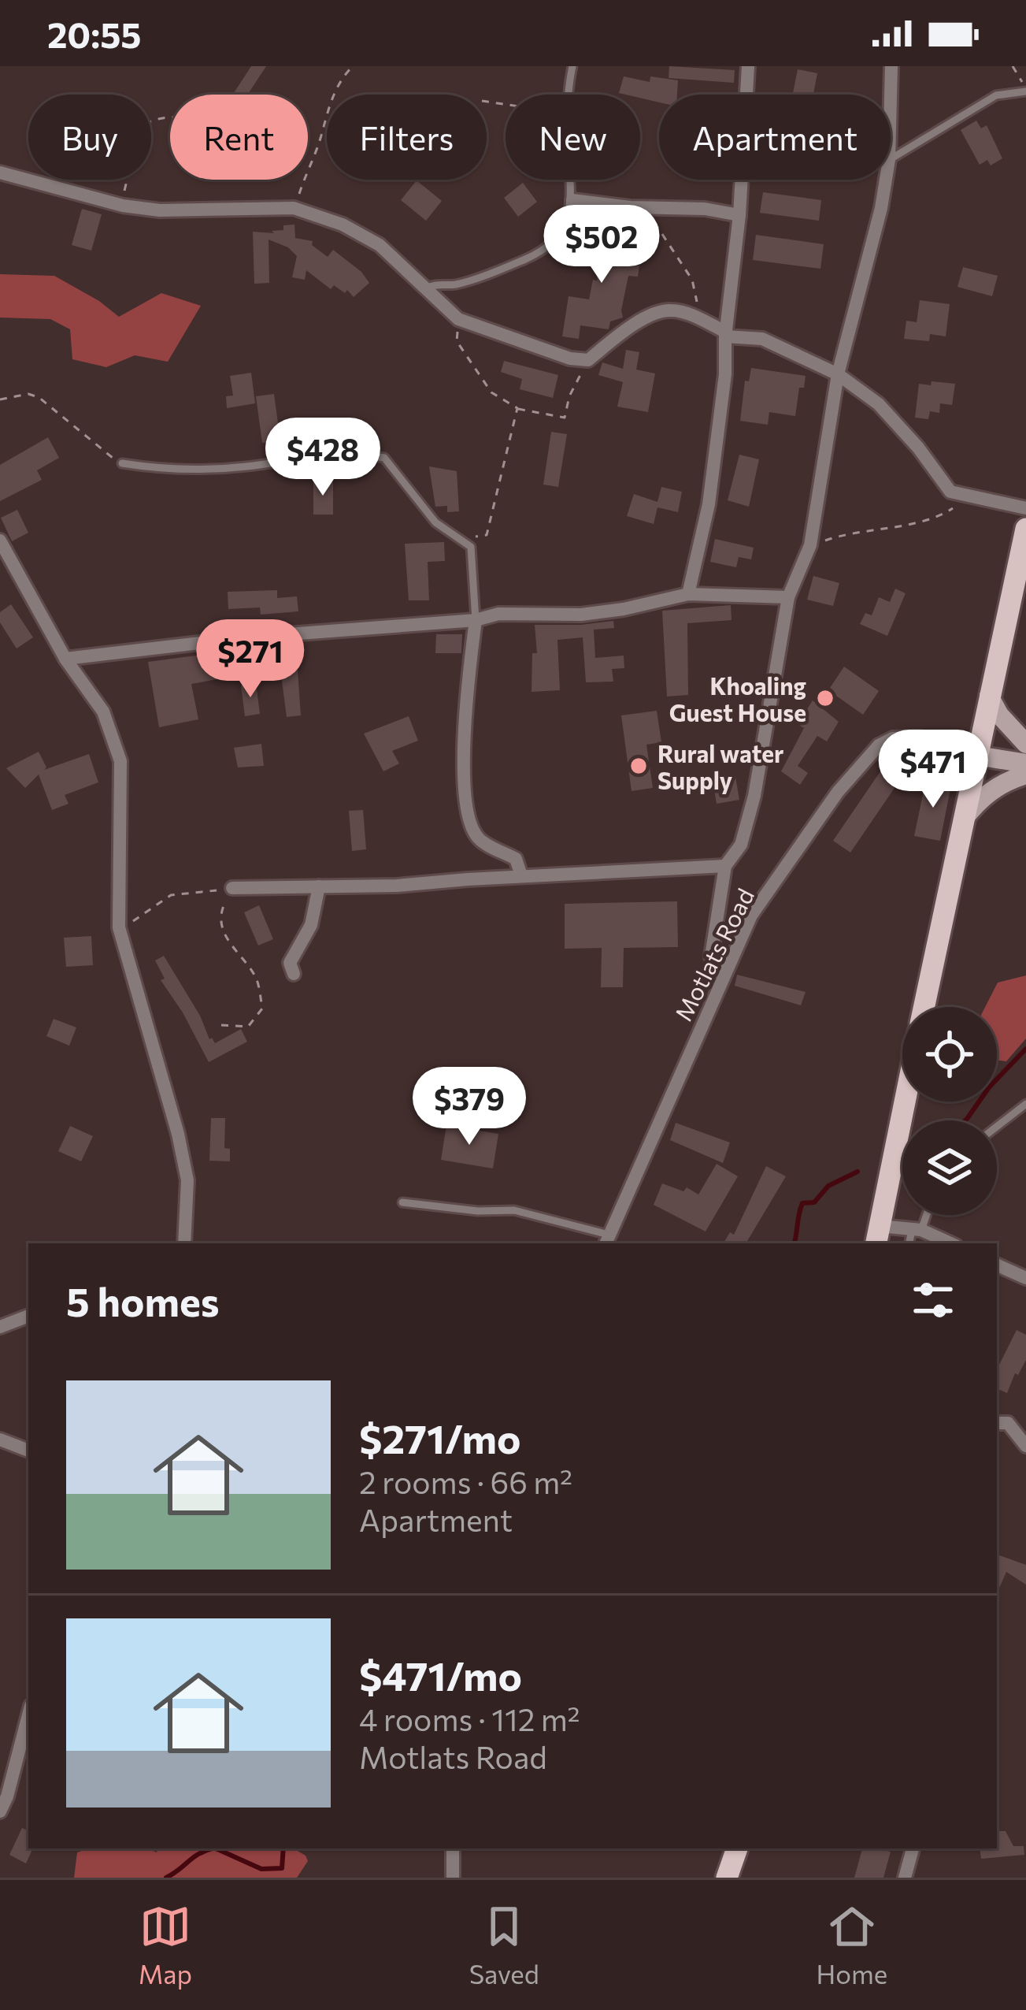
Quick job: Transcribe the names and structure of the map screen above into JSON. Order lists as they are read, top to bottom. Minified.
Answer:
{"streets":{"street":["Motlats Road"]},"places":["Khoaling Guest House","Rural water Supply"],"page":{"status":"20:55","chip":["Buy","Rent","Filters","New","Apartment"],"price":["$502","$428","$271","$471","$379"],"heading":"5 homes","list":[{"name":"$271/mo","note":"2 rooms · 66 m² · Apartment"},{"name":"$471/mo","note":"4 rooms · 112 m² · Motlats Road"}],"tabs":["Map","Saved","Home"]}}
